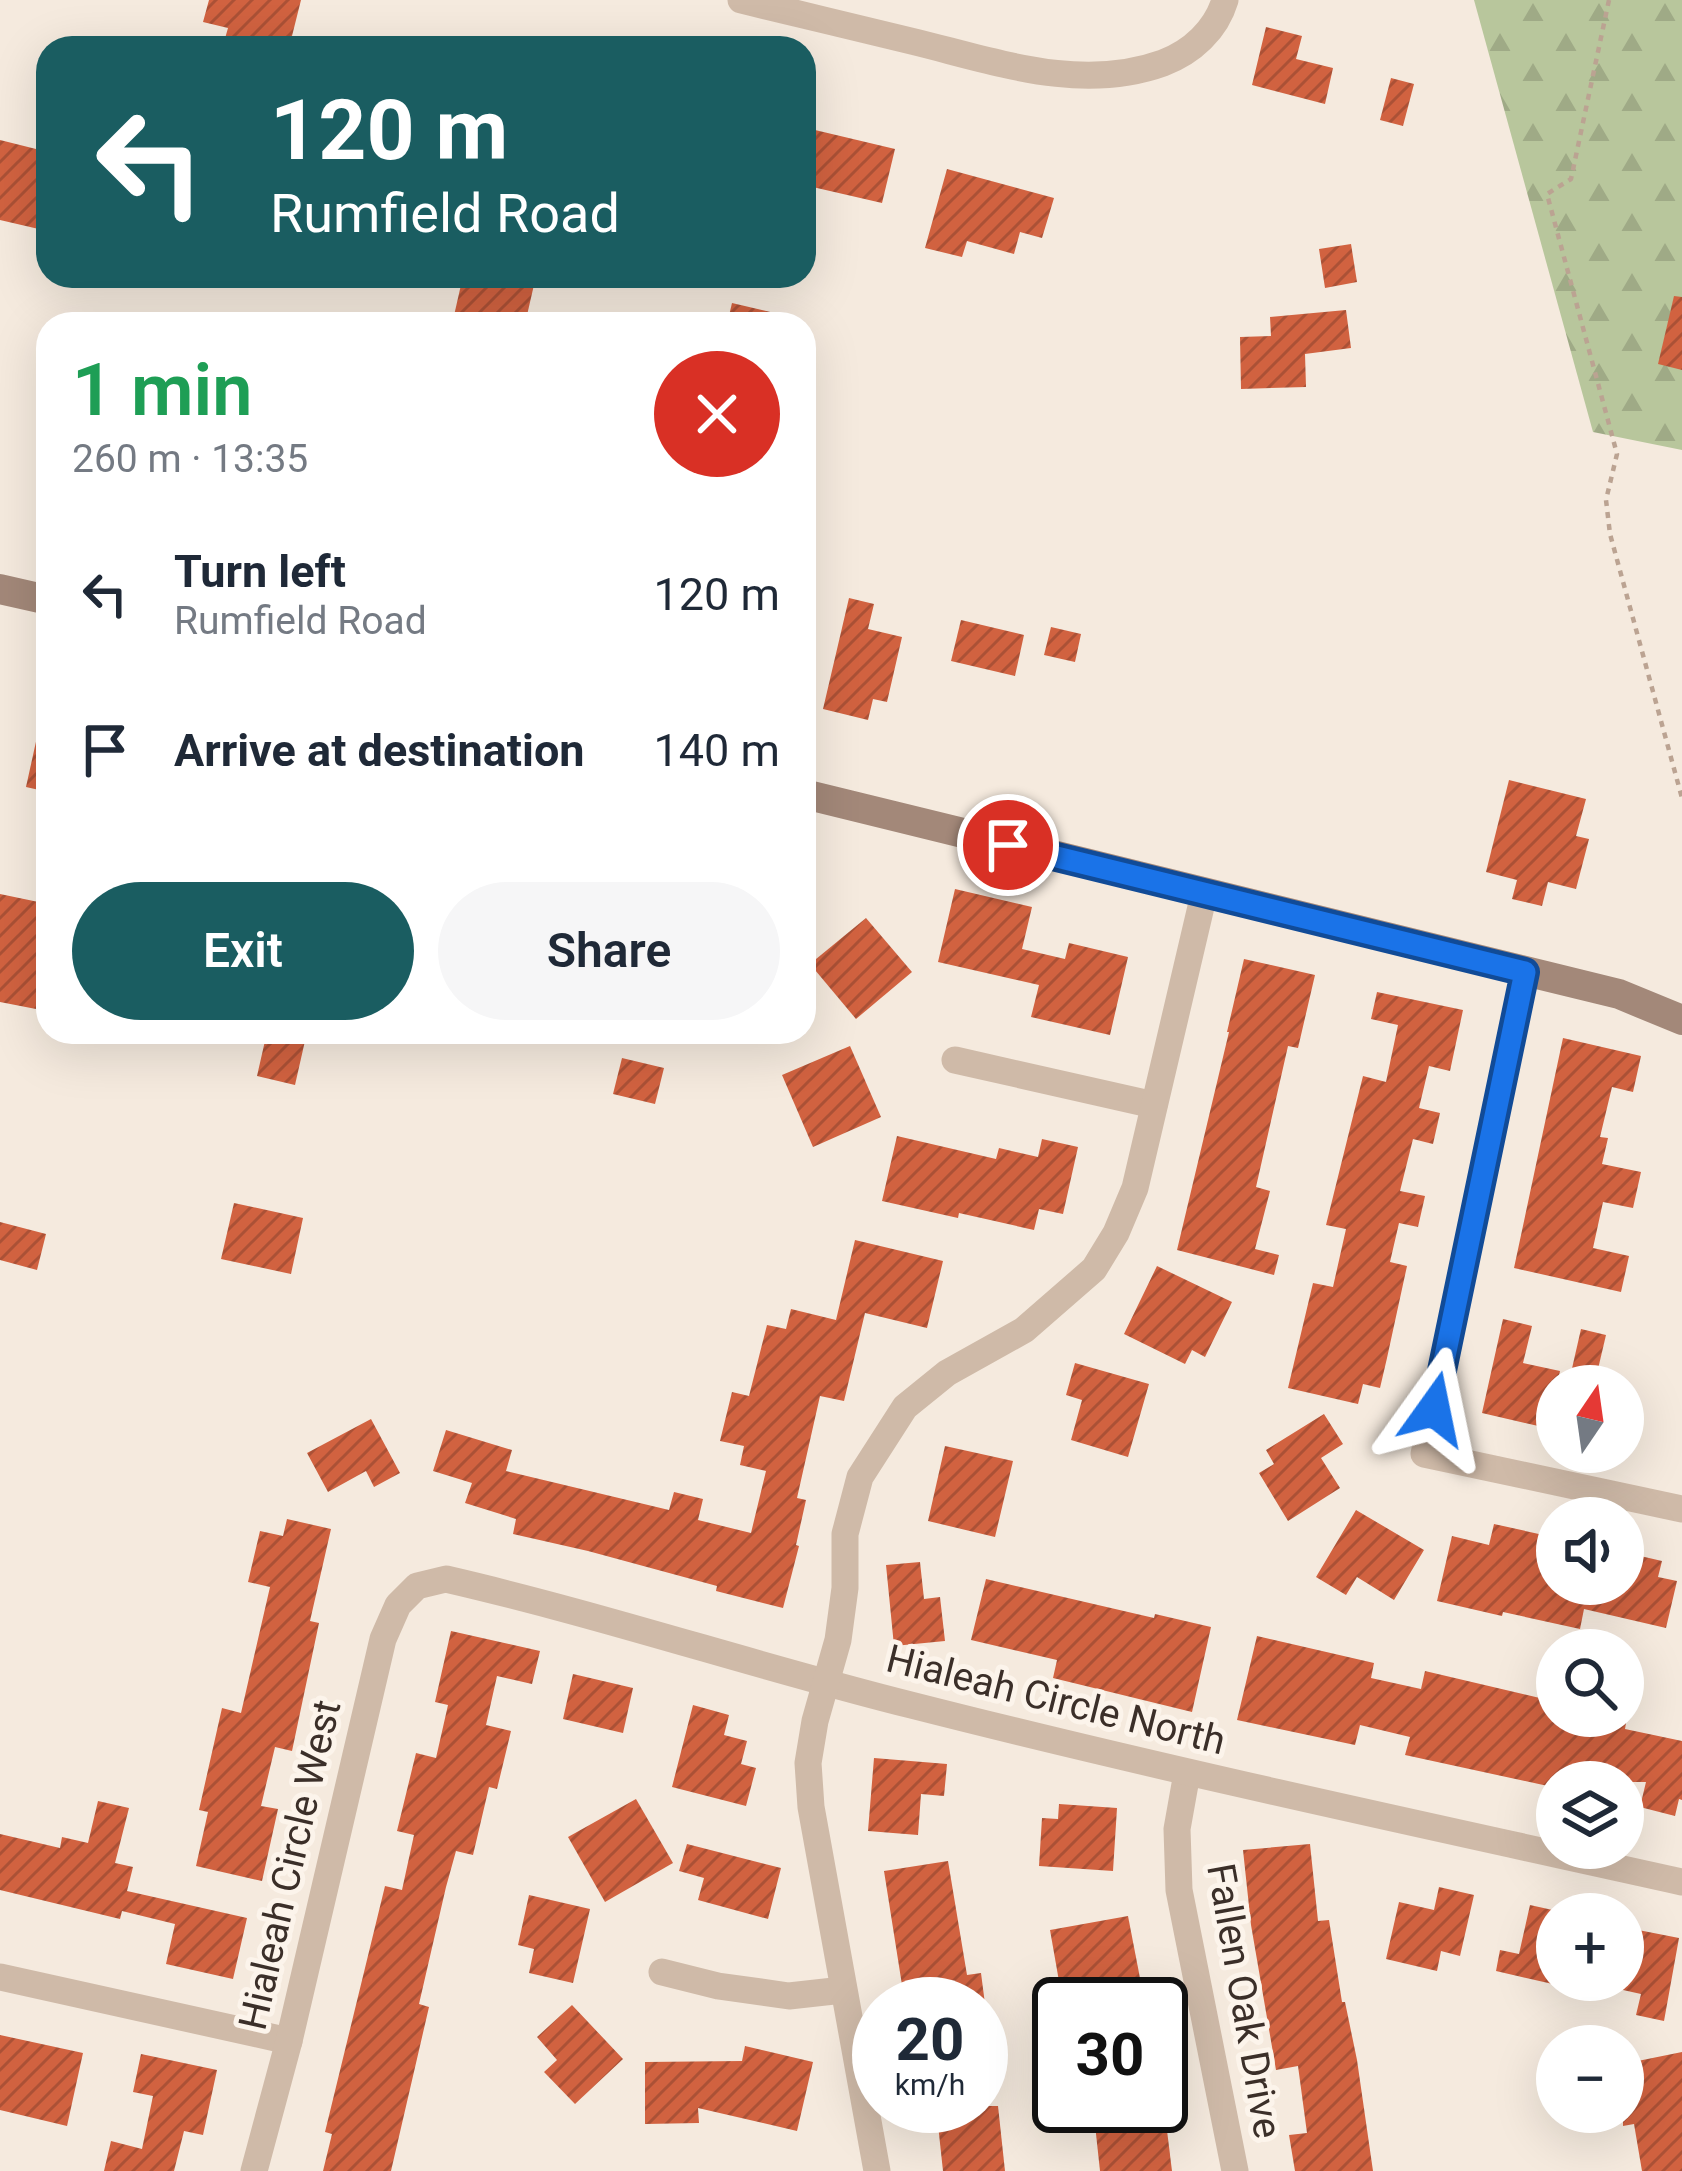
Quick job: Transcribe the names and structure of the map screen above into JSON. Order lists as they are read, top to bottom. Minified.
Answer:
{"streets":{"street":["Hialeah Circle North","Hialeah Circle West","Fallen Oak Drive"]},"crossings":[["Hialeah Circle North","Hialeah Circle West"],["Hialeah Circle North","Fallen Oak Drive"]],"north":"top","page":{"turn":["120 m","Rumfield Road"],"heading":["1 min","260 m · 13:35"],"list":[{"name":"Turn left","note":"Rumfield Road","value":"120 m"},{"name":"Arrive at destination","value":"140 m"}],"buttons":["Exit","Share"],"map_buttons":["+","−"],"speed":"20 km/h","limit":"30"}}
